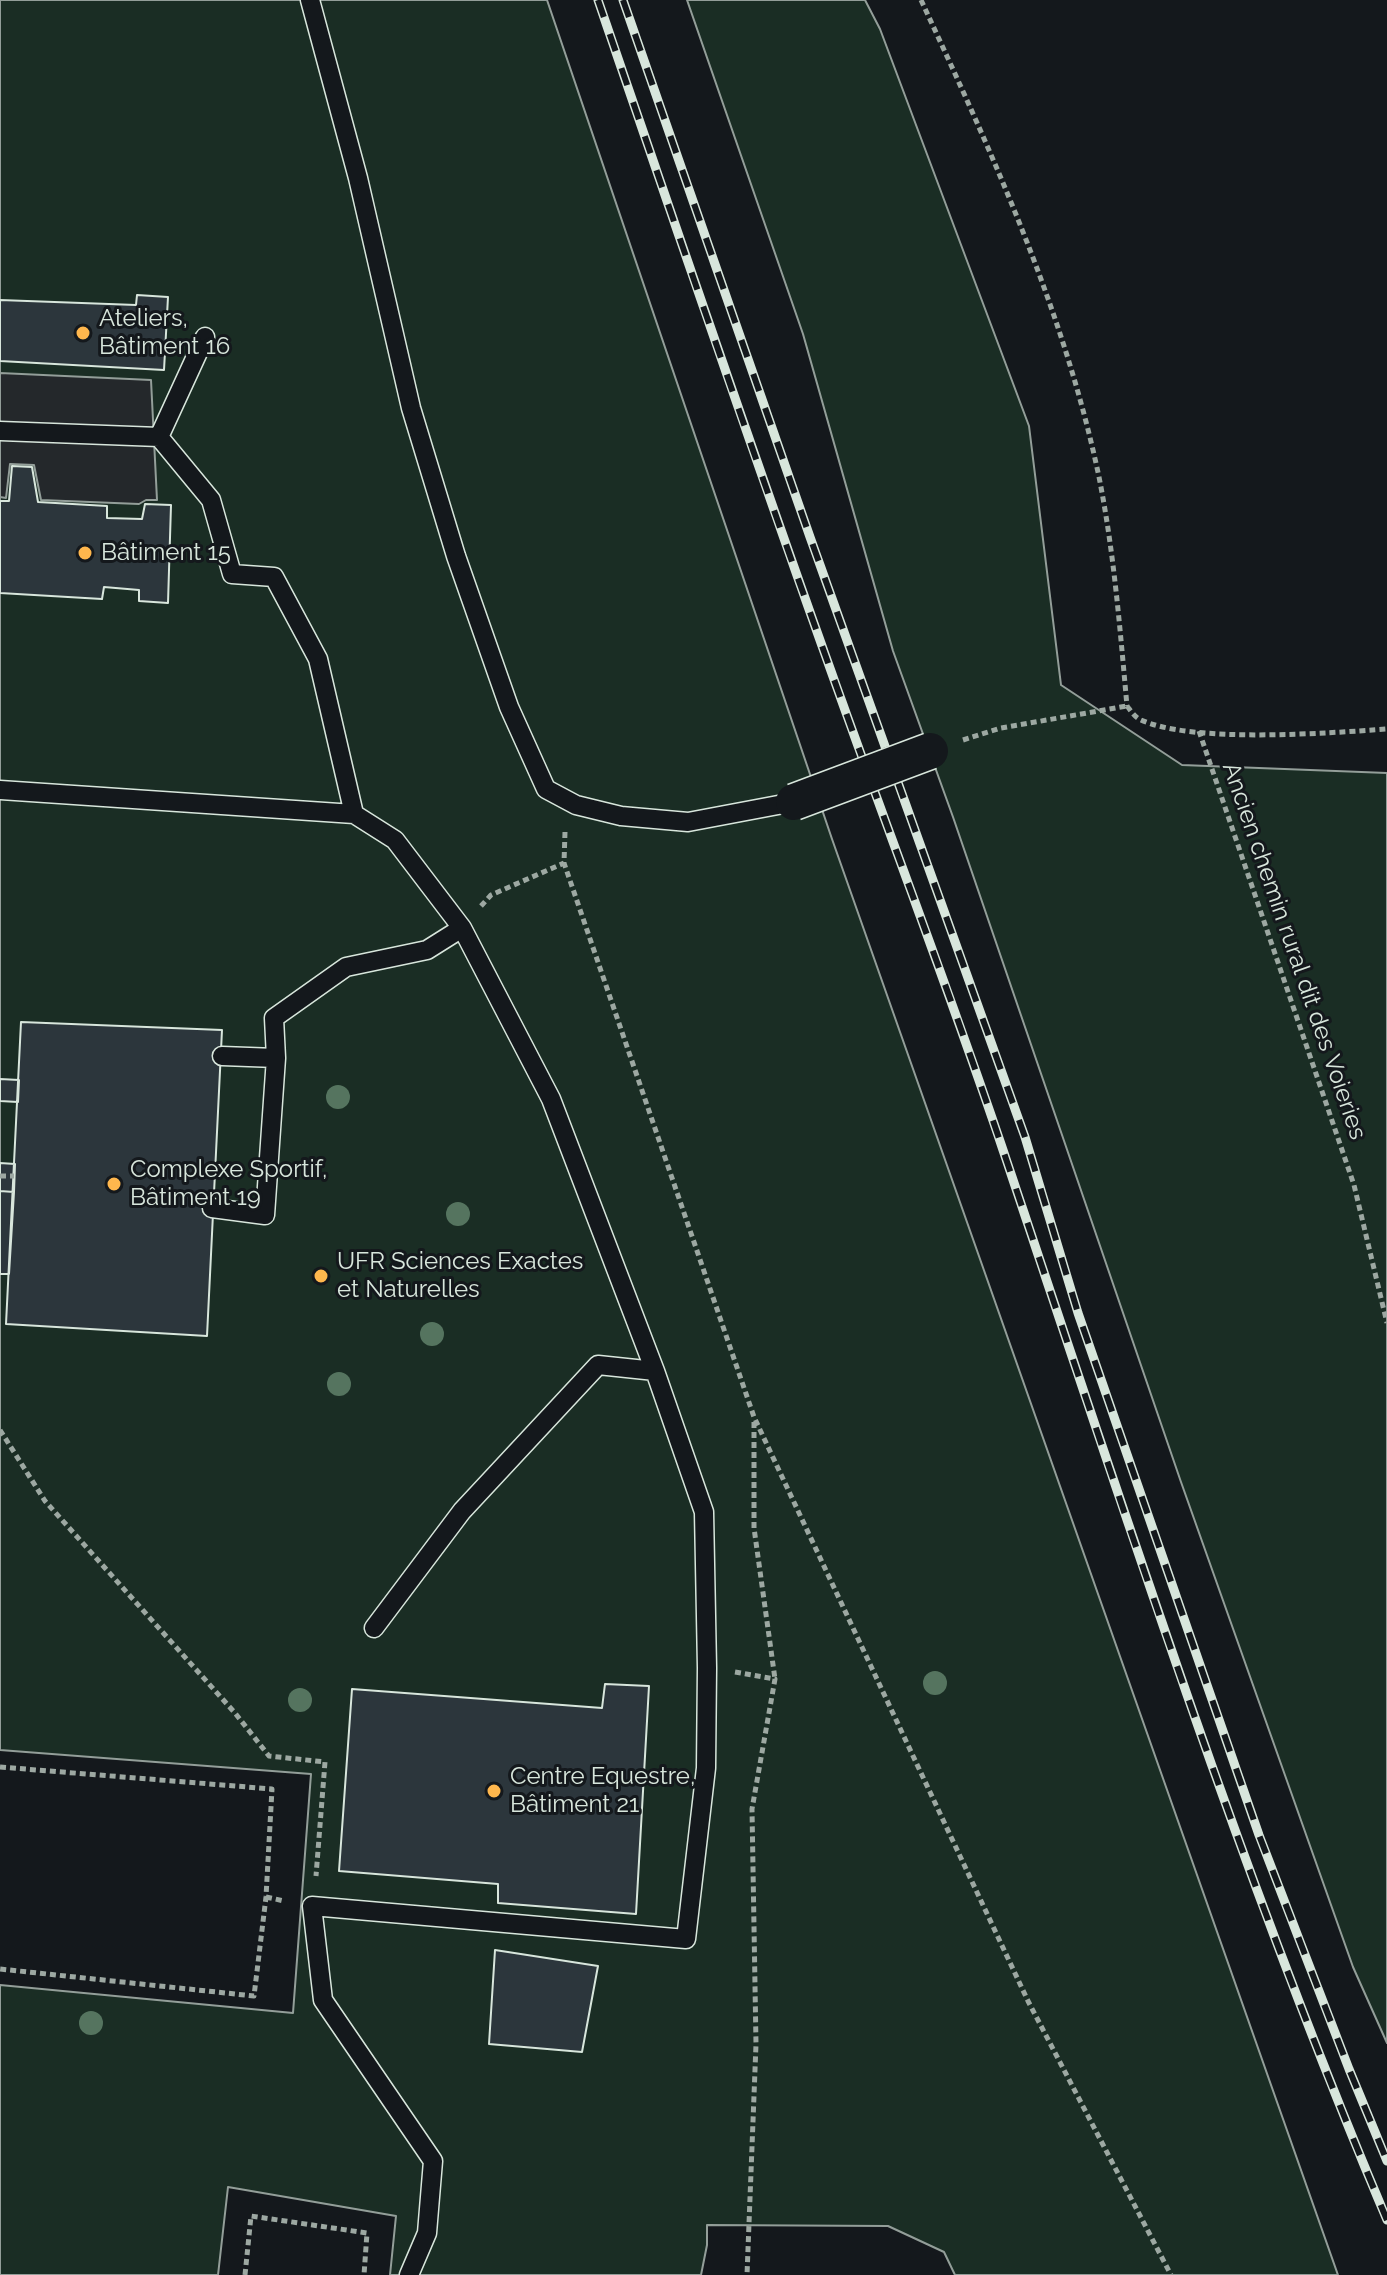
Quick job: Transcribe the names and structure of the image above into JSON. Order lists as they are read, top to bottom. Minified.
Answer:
{"streets":{"path":["Ancien chemin rural dit des Voieries"]},"places":["Ateliers, Bâtiment 16","Bâtiment 15","Complexe Sportif, Bâtiment 19","UFR Sciences Exactes et Naturelles","Centre Equestre, Bâtiment 21"]}
